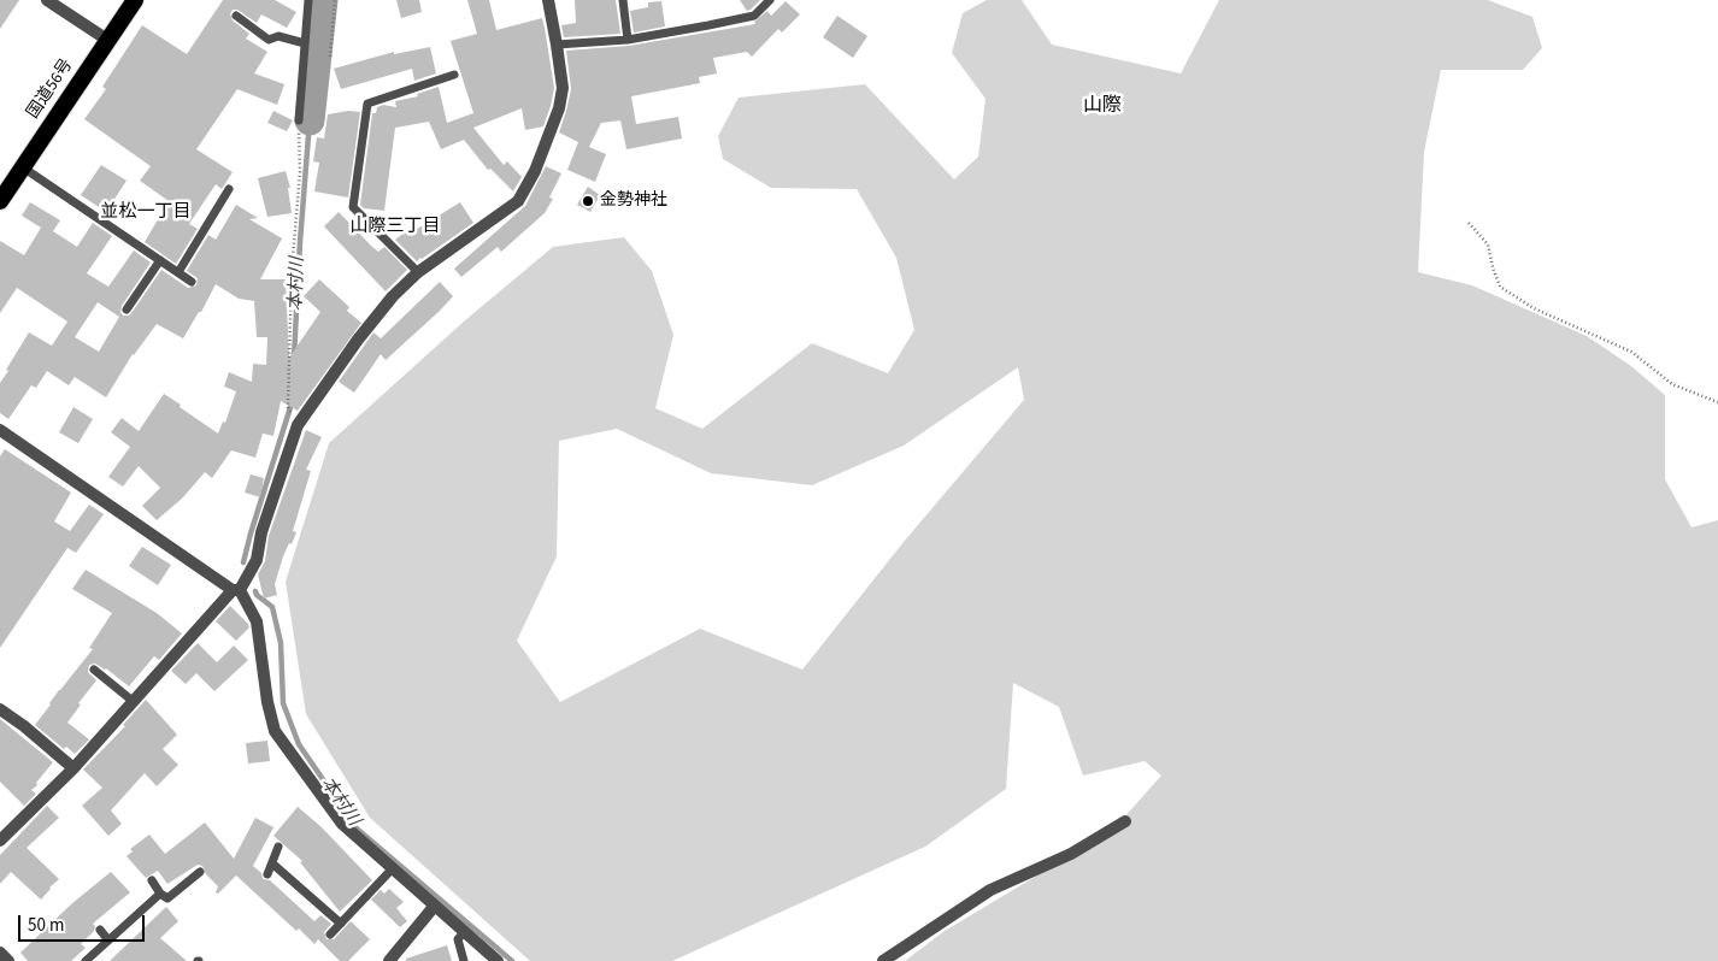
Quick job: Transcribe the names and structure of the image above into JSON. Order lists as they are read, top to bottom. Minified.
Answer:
{"streets":{"highway":["国道56号"]},"districts":["山際","並松一丁目","山際三丁目"],"water":["本村川"],"places":["金勢神社"],"scale_bar":"50 m"}
